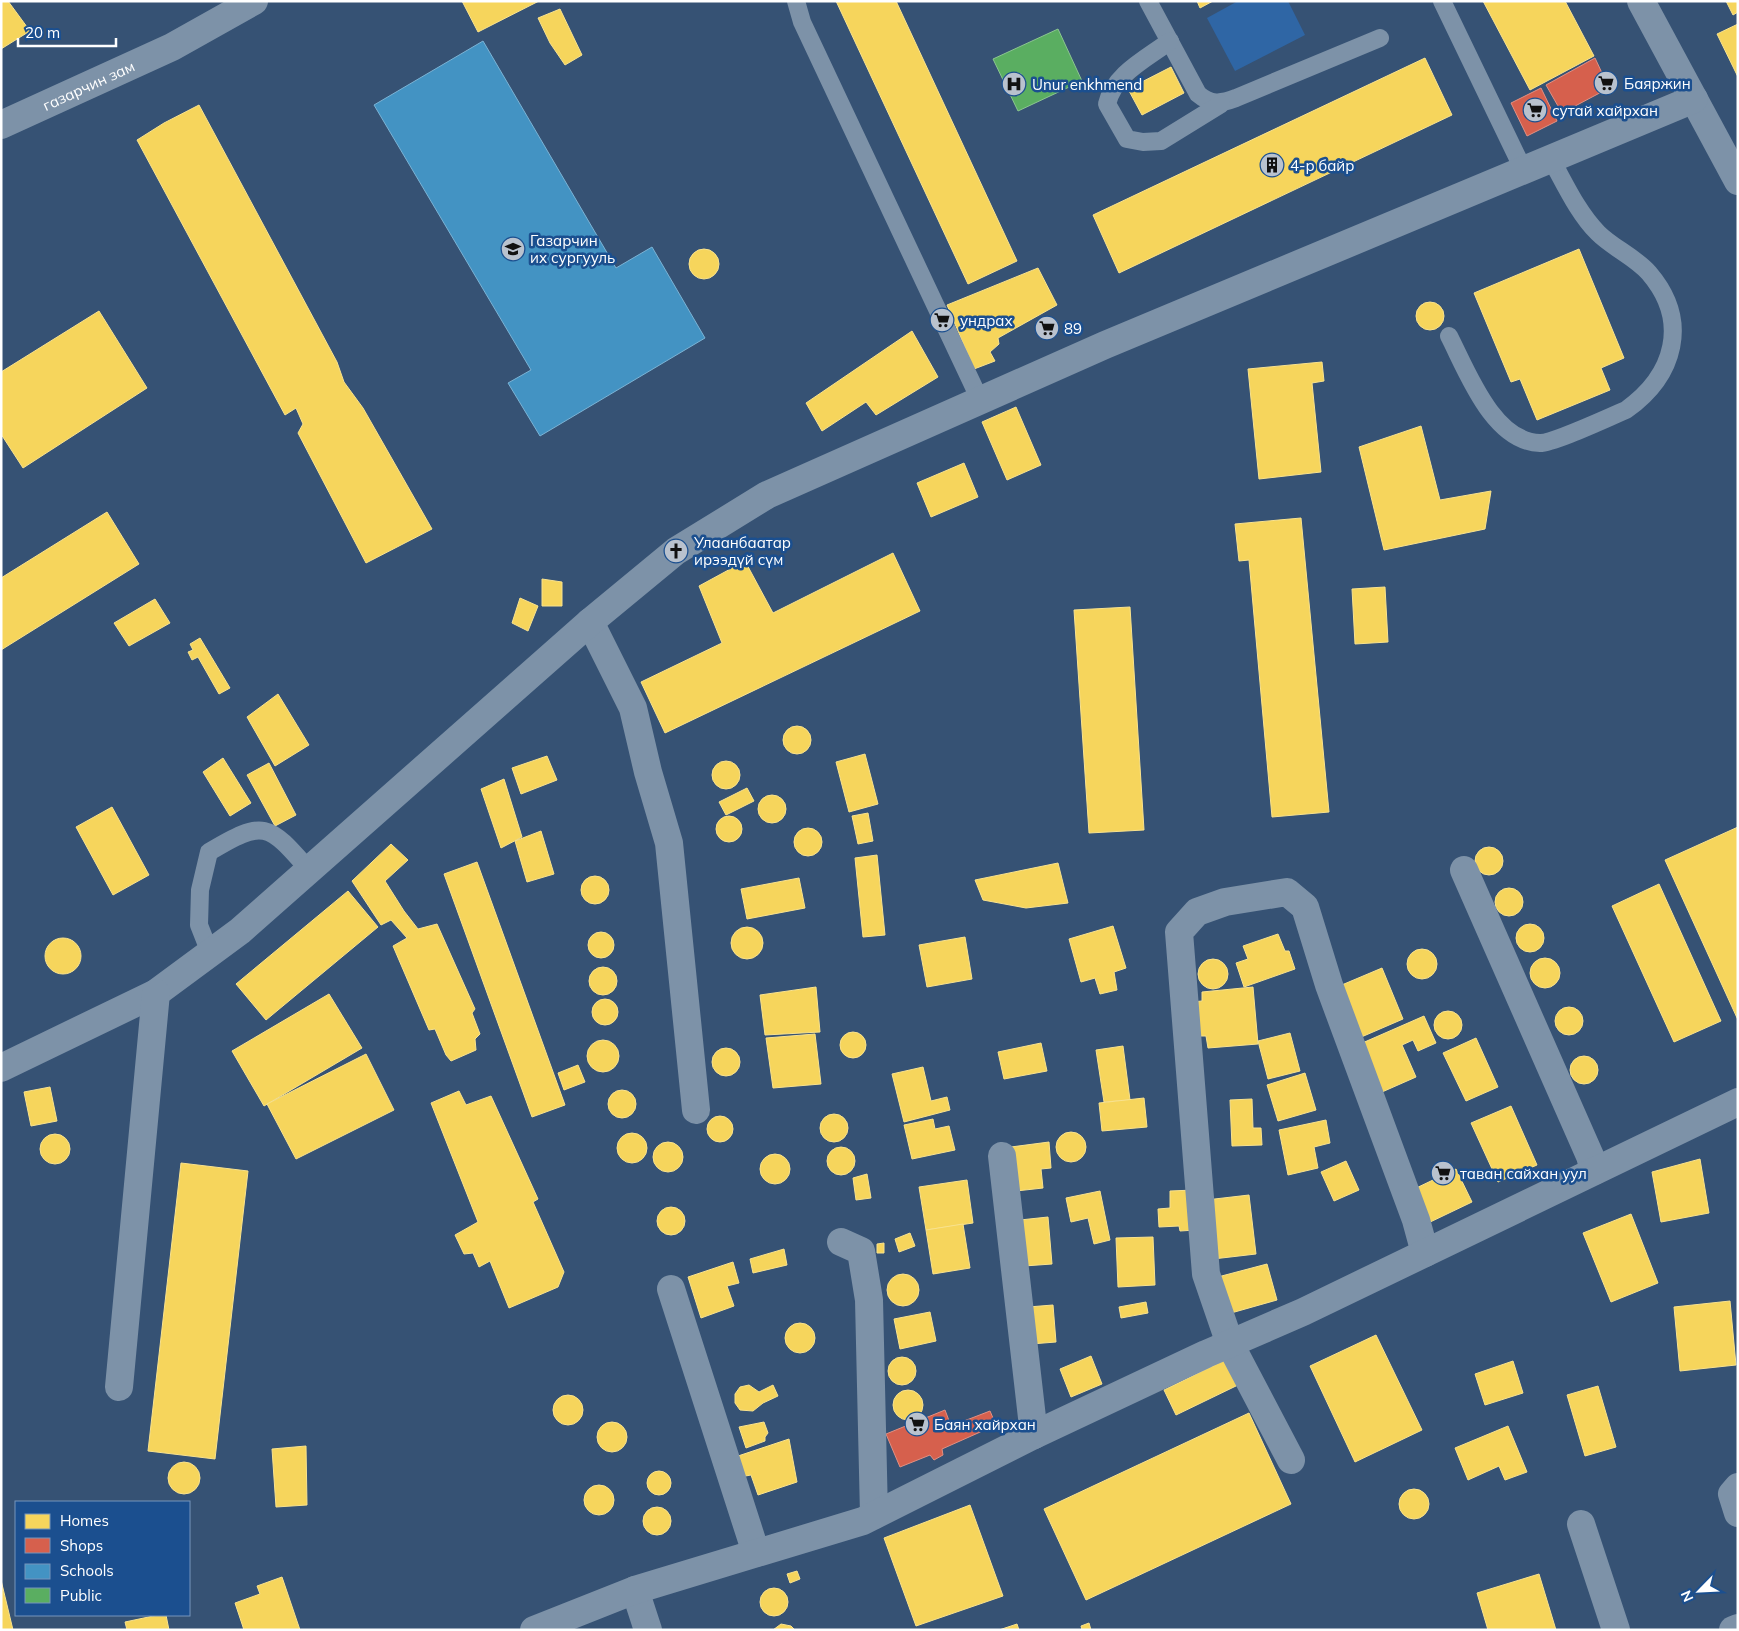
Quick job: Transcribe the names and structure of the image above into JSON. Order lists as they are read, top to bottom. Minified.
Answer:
{"streets":{"street":["газарчин зам"]},"places":{"supermarket":["Баяржин","сутай хайрхан","ундрах","89","таван сайхан уул","Баян хайрхан"],"hospital":["Unur enkhmend"],"building":["4-р байр"],"school or university":["Газарчин их сургууль"],"church":["Улаанбаатар ирээдүй сүм"]},"legend":["Homes","Shops","Schools","Public"],"scale_bar":"20 m","north":"bottom left"}
